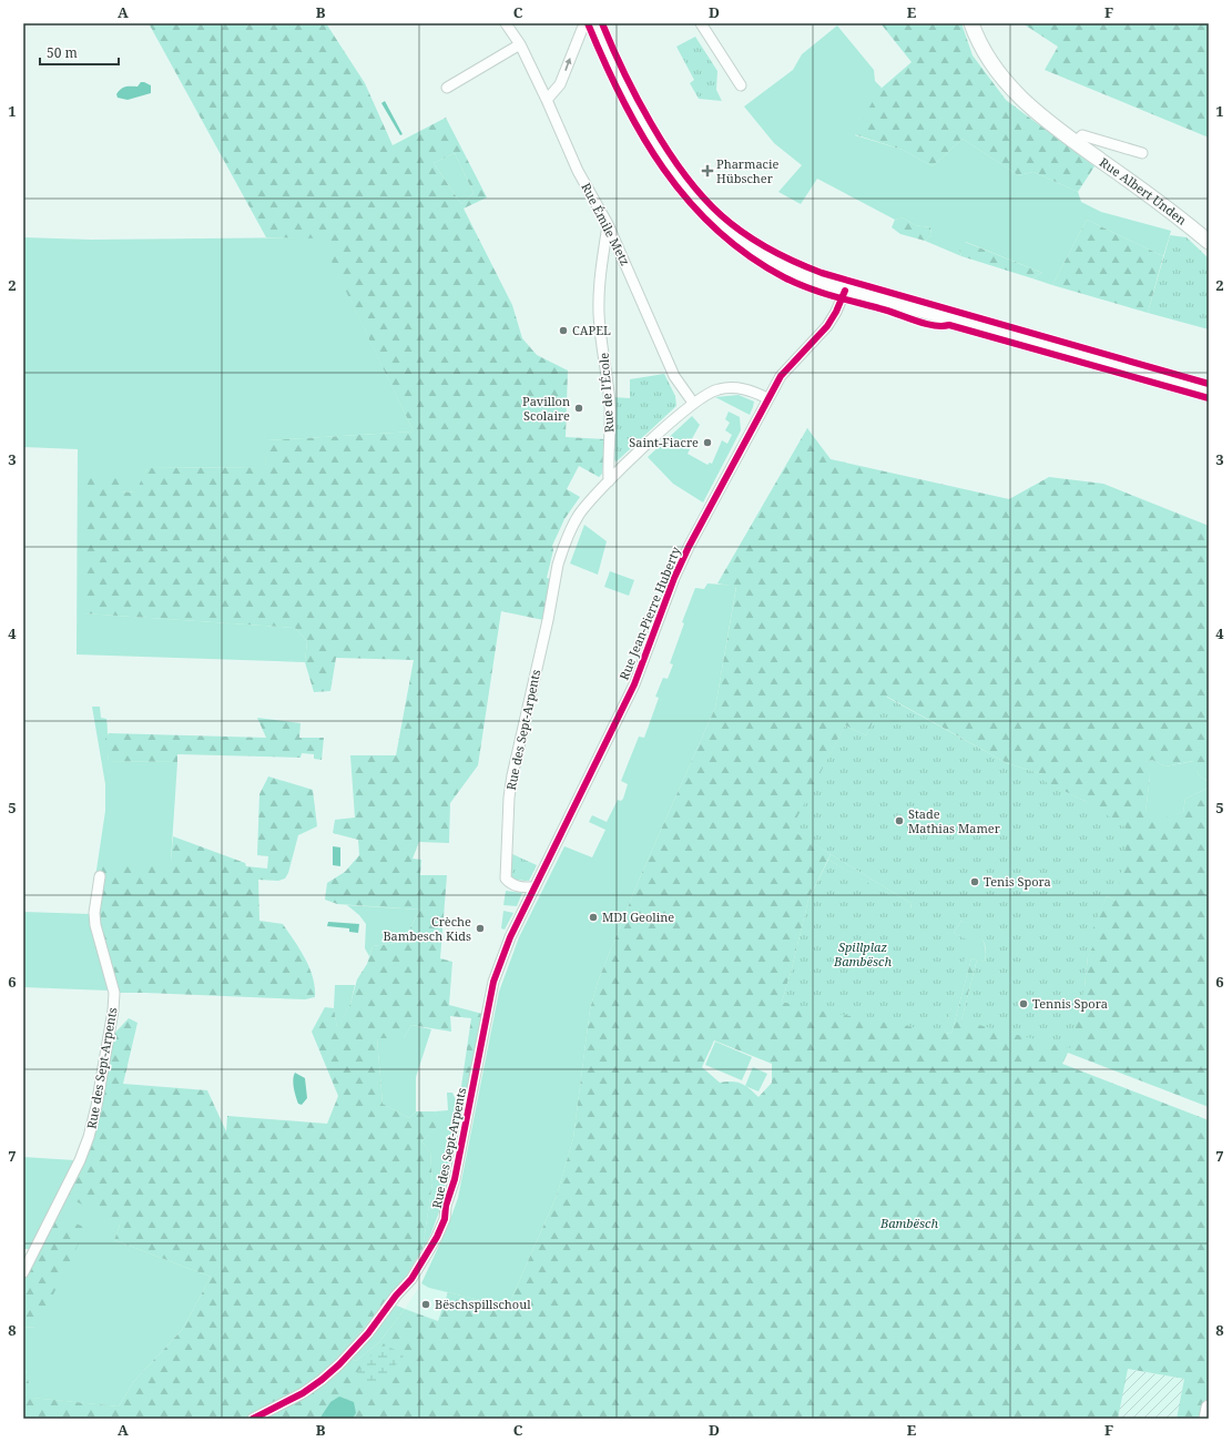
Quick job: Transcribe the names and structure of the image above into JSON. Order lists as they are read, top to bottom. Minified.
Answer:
{"streets":{"main road":["Rue Albert Unden"],"street":["Rue Émile Metz","Rue de l'École","Rue Jean-Pierre Huberty","Rue des Sept-Arpents"]},"crossings":[["Rue Émile Metz","Rue de l'École"],["Rue Émile Metz","Rue des Sept-Arpents"],["Rue de l'École","Rue des Sept-Arpents"],["Rue Jean-Pierre Huberty","Rue des Sept-Arpents"]],"parks":["Spillplaz Bambësch","Bambësch"],"places":{"health":["Pharmacie Hübscher"],"other":["CAPEL","Pavillon Scolaire","Saint-Fiacre","Stade Mathias Mamer","Tenis Spora","MDI Geoline","Crèche Bambesch Kids","Tennis Spora","Bëschspillschoul"]},"scale_bar":"50 m","grid":{"columns":["A","B","C","D","E","F"],"rows":["1","2","3","4","5","6","7","8"]}}
